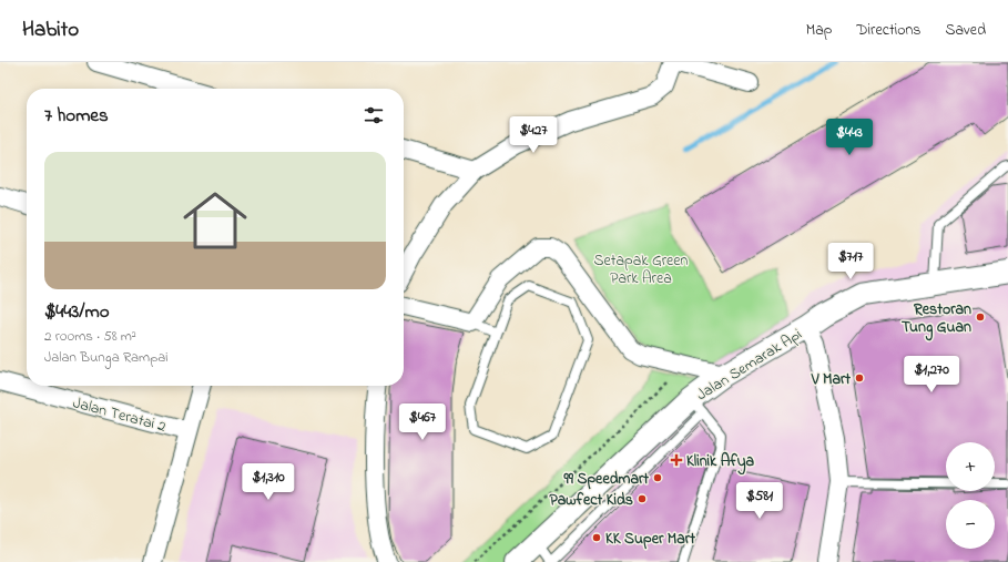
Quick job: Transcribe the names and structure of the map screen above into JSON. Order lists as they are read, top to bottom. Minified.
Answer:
{"streets":{"street":["Jalan Semarak Api","Jalan Teratai 2"]},"parks":["Setapak Green Park Area"],"places":{"other":["Restoran Tung Guan","V Mart","99 Speedmart","Pawfect Kids","KK Super Mart"],"health":["Klinik Afya"]},"page":{"header":"Habito","nav":["Map","Directions","Saved"],"heading":"7 homes","price":["$427","$443","$717","$1,270","$467","$1,310","$581"],"list":[{"name":"$443/mo","note":"2 rooms · 58 m² · Jalan Bunga Rampai"}],"map_buttons":["+","−"]}}
